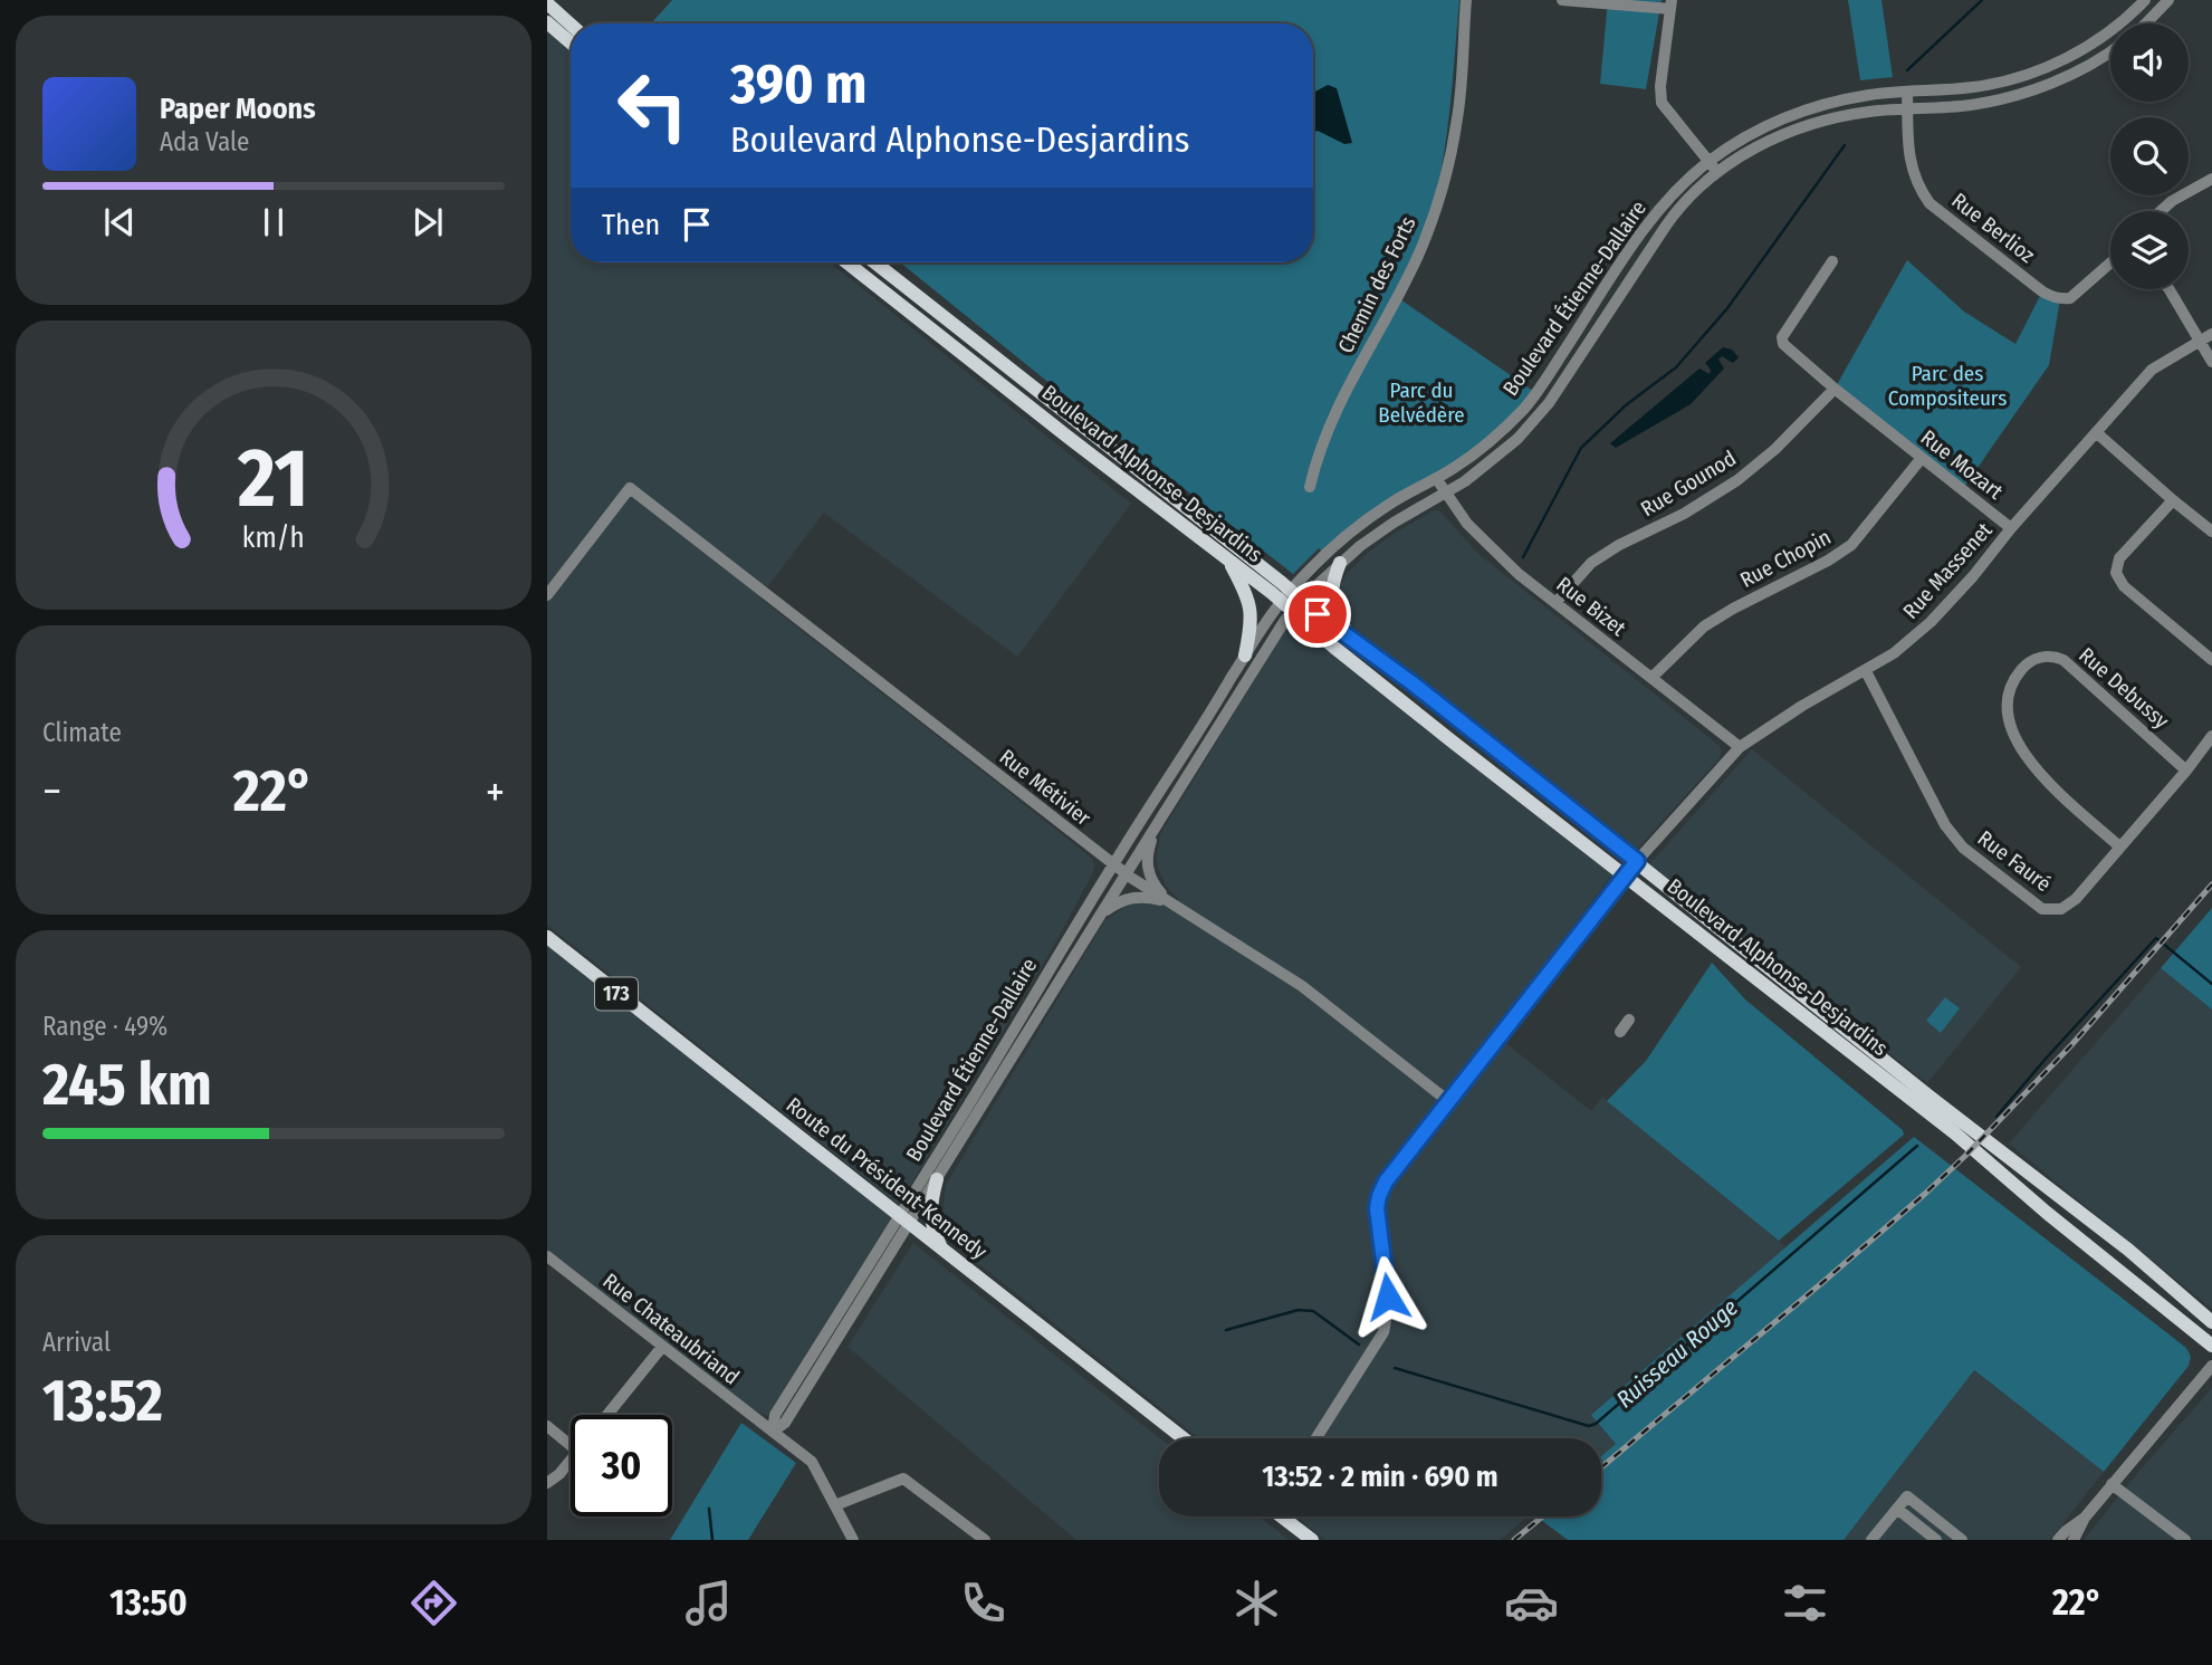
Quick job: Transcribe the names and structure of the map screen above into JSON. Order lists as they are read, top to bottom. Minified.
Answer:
{"streets":{"main road":["Boulevard Alphonse-Desjardins","173","Route du Président-Kennedy"],"street":["Rue Berlioz","Chemin des Forts","Boulevard Étienne-Dallaire","Rue Mozart","Rue Gounod","Rue Chopin","Rue Massenet","Rue Bizet","Rue Debussy","Rue Métivier","Rue Fauré","Rue Chateaubriand"]},"crossings":[["Rue Berlioz","Boulevard Étienne-Dallaire"],["Boulevard Étienne-Dallaire","Boulevard Alphonse-Desjardins"],["Boulevard Étienne-Dallaire","Rue Bizet"],["Boulevard Étienne-Dallaire","Rue Métivier"],["Boulevard Étienne-Dallaire","Route du Président-Kennedy"],["Boulevard Étienne-Dallaire","Rue Chateaubriand"],["Rue Mozart","Rue Gounod"],["Rue Mozart","Rue Chopin"],["Rue Mozart","Rue Massenet"],["Boulevard Alphonse-Desjardins","Rue Massenet"],["Rue Gounod","Rue Bizet"],["Rue Chopin","Rue Bizet"],["Rue Massenet","Rue Bizet"],["Rue Massenet","Rue Métivier"],["Rue Massenet","Rue Fauré"],["Rue Debussy","Rue Fauré"]],"water":["Ruisseau Rouge"],"parks":["Parc des Compositeurs","Parc du Belvédère"],"page":{"turn":["390 m","Boulevard Alphonse-Desjardins"],"song":["Paper Moons","Ada Vale"],"then":"Then","tile":["Climate",["Range · 49%","245 km"],["Arrival","13:52"]],"heat":["−","22°","+"],"limit":"30","trip":"13:52 · 2 min · 690 m","tabs":["13:50","22°"],"gauge":["21","km/h"]}}
